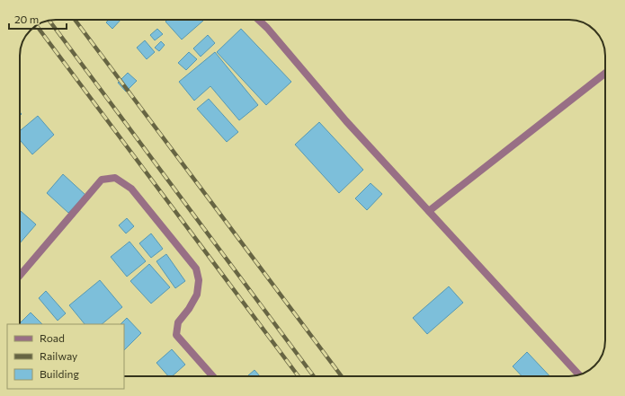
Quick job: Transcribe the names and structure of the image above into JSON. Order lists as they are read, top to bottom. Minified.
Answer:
{"legend":["Road","Railway","Building"],"scale_bar":"20 m"}
